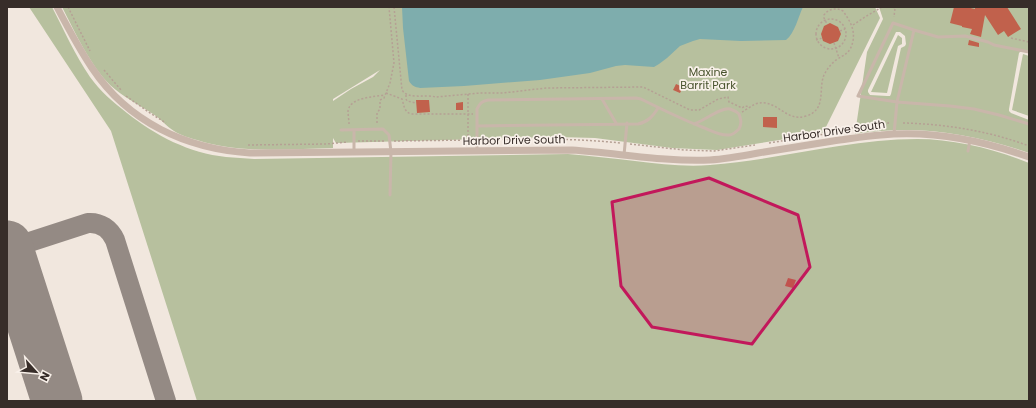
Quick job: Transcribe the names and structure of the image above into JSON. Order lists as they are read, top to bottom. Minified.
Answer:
{"streets":{"street":["Harbor Drive South"]},"parks":["Maxine Barrit Park"],"north":"bottom right"}
